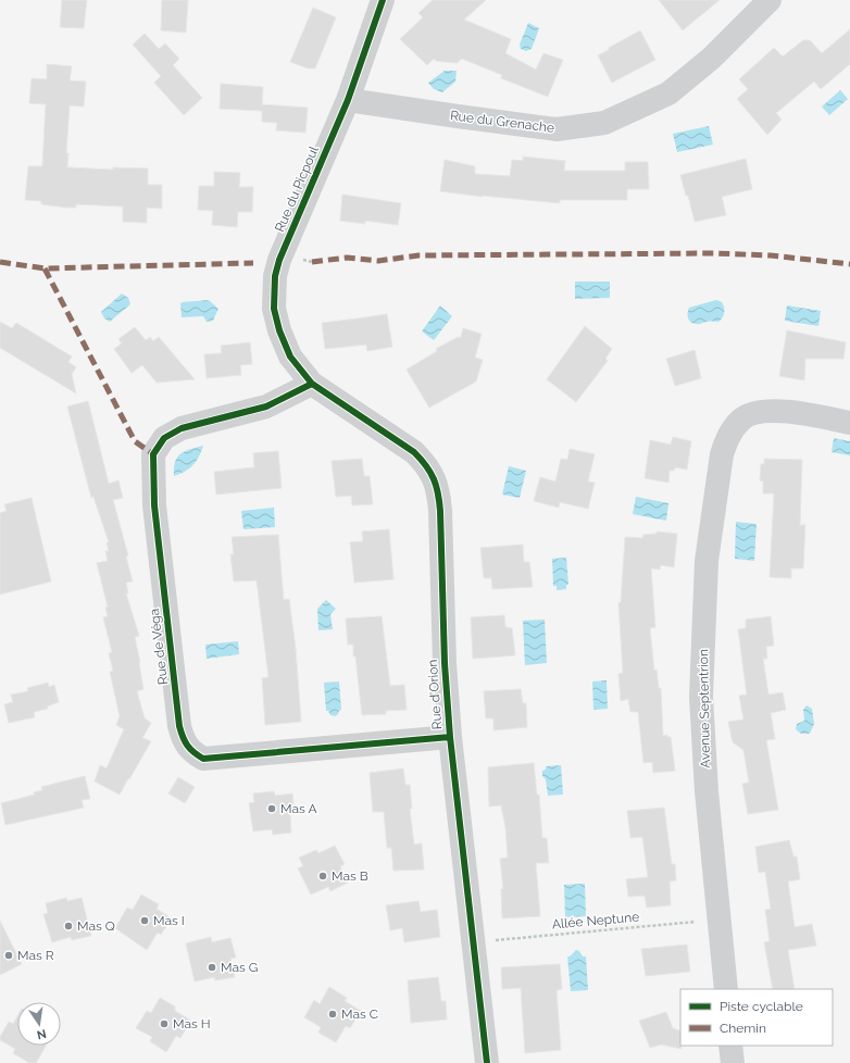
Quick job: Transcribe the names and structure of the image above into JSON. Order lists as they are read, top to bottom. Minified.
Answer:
{"streets":{"street":["Rue du Grenache","Rue du Picpoul","Rue de Véga","Rue d'Orion","Avenue Septentrion"],"path":["Allée Neptune"]},"crossings":[["Rue du Grenache","Rue du Picpoul"],["Rue du Picpoul","Rue de Véga"],["Rue du Picpoul","Rue d'Orion"],["Rue de Véga","Rue d'Orion"],["Rue d'Orion","Allée Neptune"],["Avenue Septentrion","Allée Neptune"]],"places":["Mas A","Mas B","Mas I","Mas Q","Mas R","Mas G","Mas C","Mas H"],"legend":["Piste cyclable","Chemin"],"north":"bottom"}
